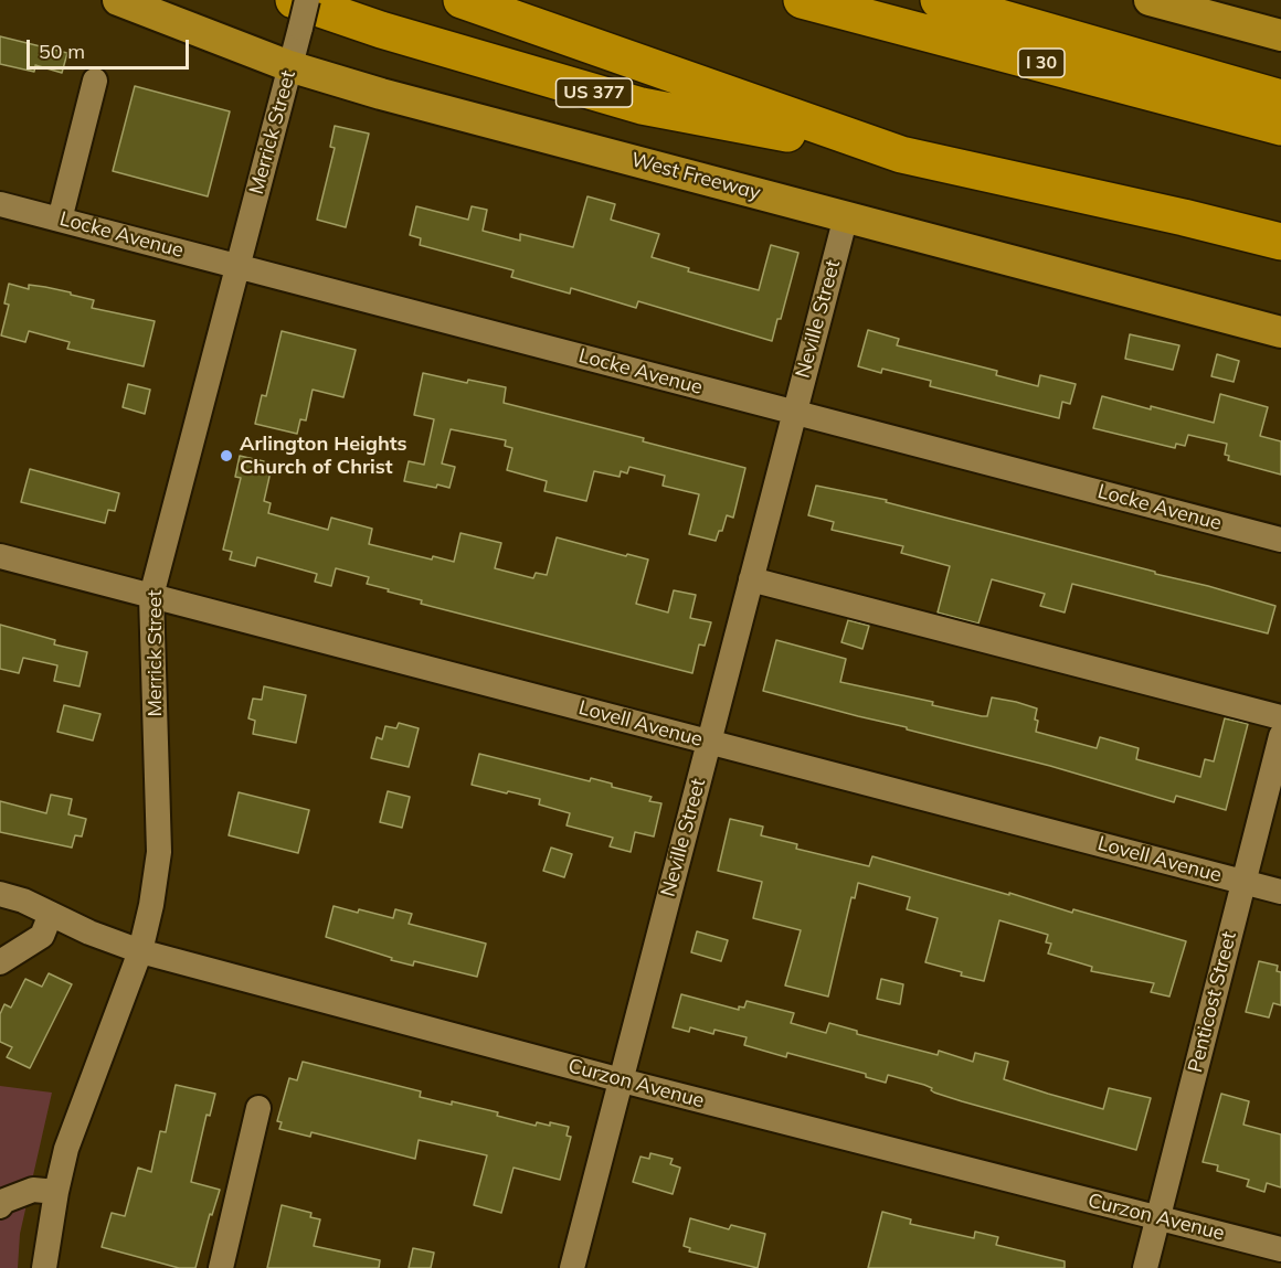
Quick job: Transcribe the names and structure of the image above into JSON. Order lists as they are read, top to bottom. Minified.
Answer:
{"streets":{"highway":["I 30","US 377"],"main road":["West Freeway"],"street":["Merrick Street","Locke Avenue","Neville Street","Lovell Avenue","Penticost Street","Curzon Avenue"]},"crossings":[["US 377","Merrick Street"],["Merrick Street","West Freeway"],["Merrick Street","Locke Avenue"],["Merrick Street","Lovell Avenue"],["Merrick Street","Curzon Avenue"],["West Freeway","Neville Street"],["Locke Avenue","Neville Street"],["Neville Street","Lovell Avenue"],["Neville Street","Curzon Avenue"],["Lovell Avenue","Penticost Street"],["Penticost Street","Curzon Avenue"]],"places":["Arlington Heights Church of Christ"],"scale_bar":"50 m"}
